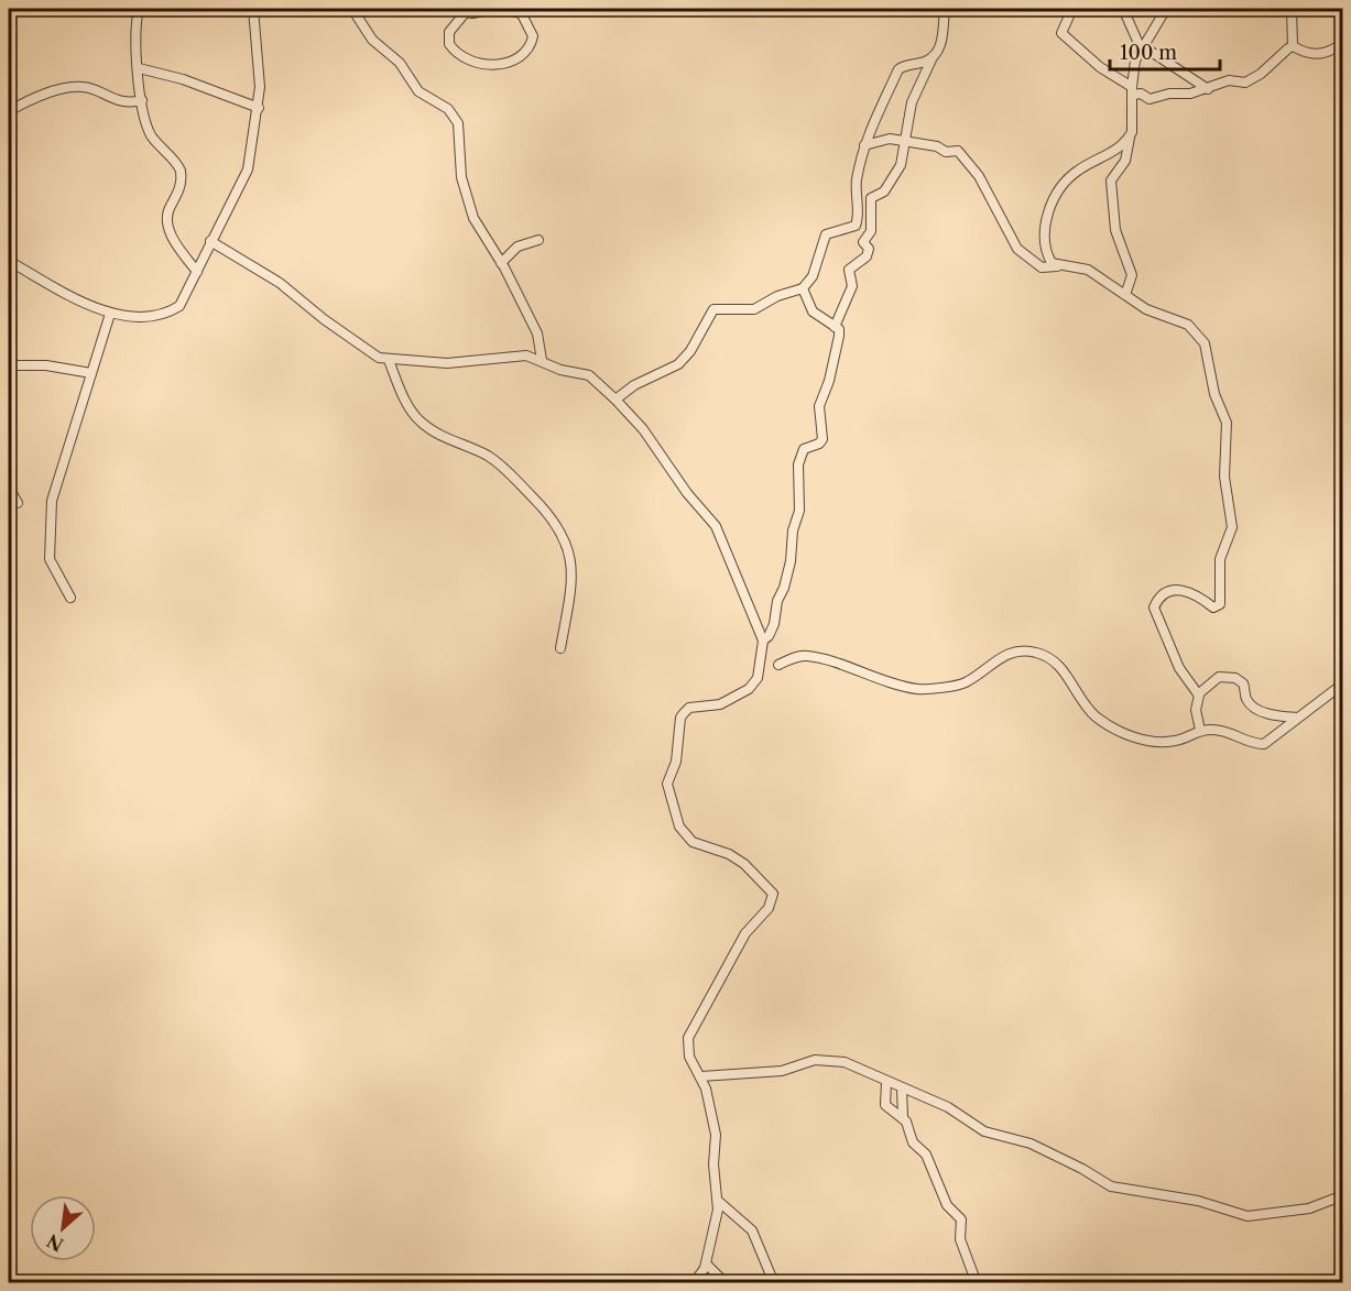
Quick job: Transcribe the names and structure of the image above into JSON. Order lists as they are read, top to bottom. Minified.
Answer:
{"scale_bar":"100 m","north":"bottom left"}
